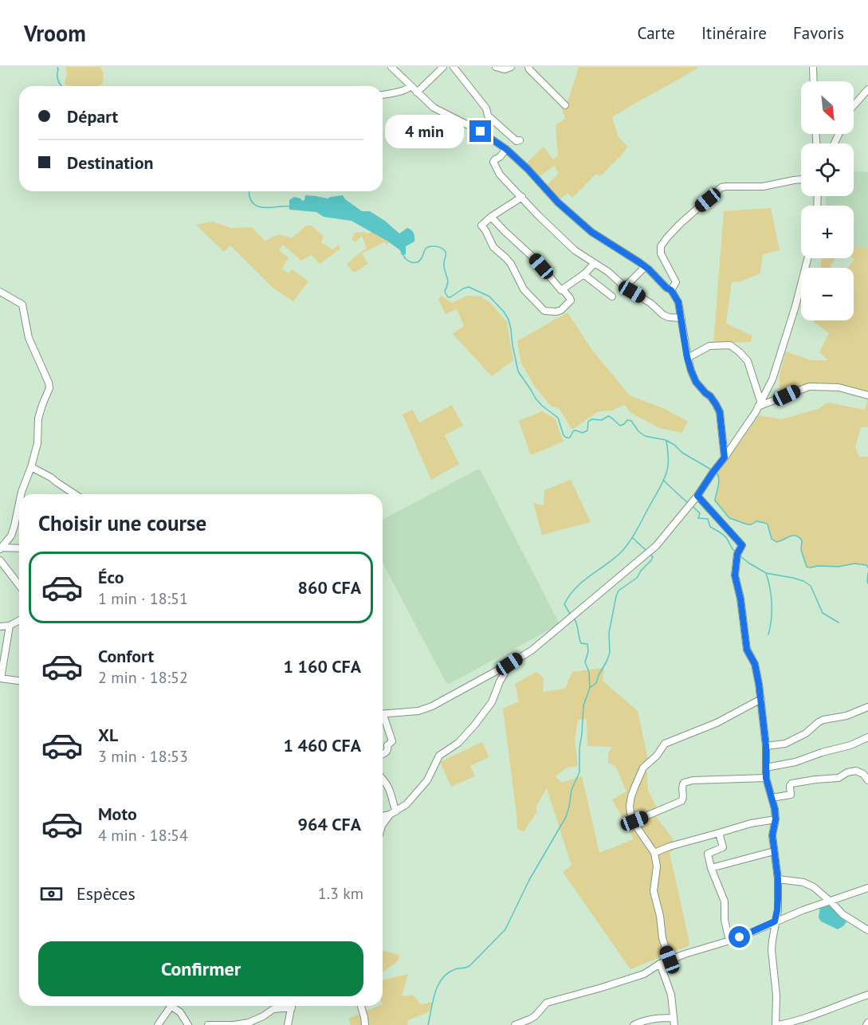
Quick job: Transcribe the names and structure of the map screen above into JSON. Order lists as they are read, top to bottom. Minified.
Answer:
{"north":"bottom right","page":{"header":"Vroom","nav":["Carte","Itinéraire","Favoris"],"map_buttons":["+","−"],"banner":["Départ","Destination"],"bubble":"4 min","heading":"Choisir une course","list":[{"name":"Éco","note":"1 min · 18:51","value":"860 CFA"},{"name":"Confort","note":"2 min · 18:52","value":"1 160 CFA"},{"name":"XL","note":"3 min · 18:53","value":"1 460 CFA"},{"name":"Moto","note":"4 min · 18:54","value":"964 CFA"}],"pay":["Espèces","1.3 km"],"buttons":"Confirmer"}}
